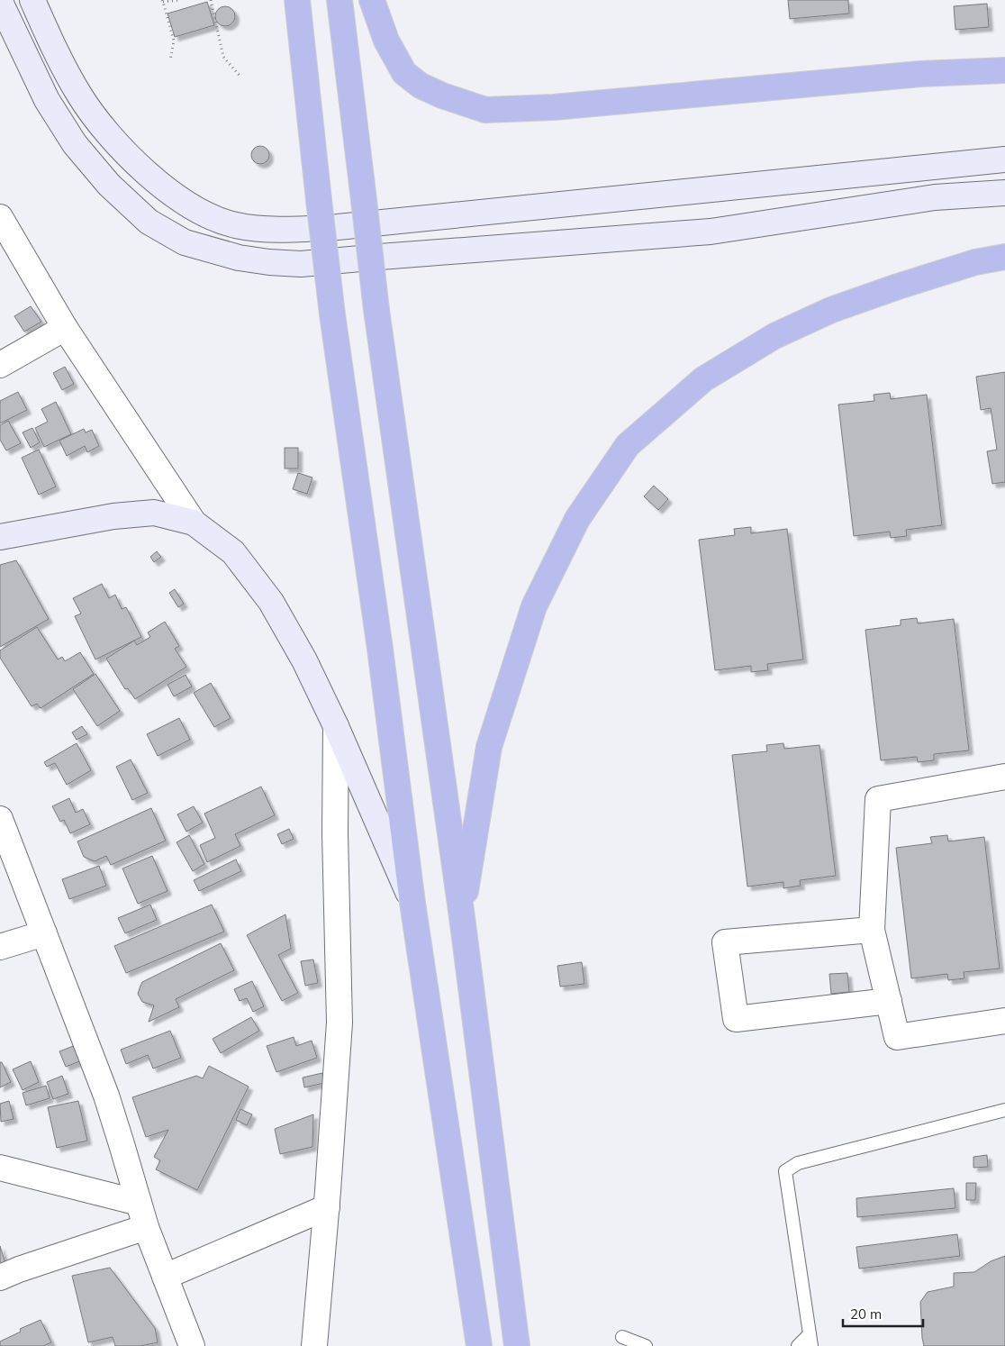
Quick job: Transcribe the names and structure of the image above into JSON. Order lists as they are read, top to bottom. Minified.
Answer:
{"scale_bar":"20 m"}
